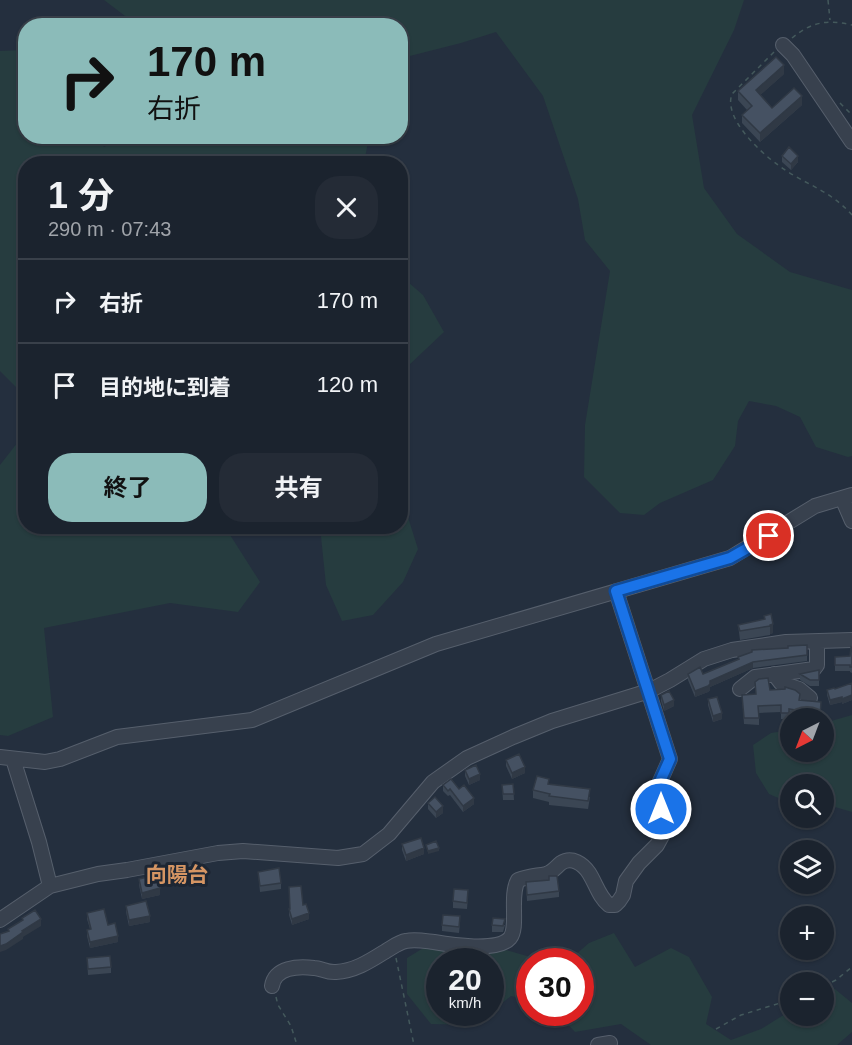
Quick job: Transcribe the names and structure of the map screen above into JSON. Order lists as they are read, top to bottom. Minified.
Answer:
{"districts":["向陽台"],"north":"bottom left","page":{"turn":["170 m","右折"],"heading":["1 分","290 m · 07:43"],"list":[{"name":"右折","value":"170 m"},{"name":"目的地に到着","value":"120 m"}],"buttons":["終了","共有"],"map_buttons":["+","−"],"speed":"20 km/h","limit":"30"}}
